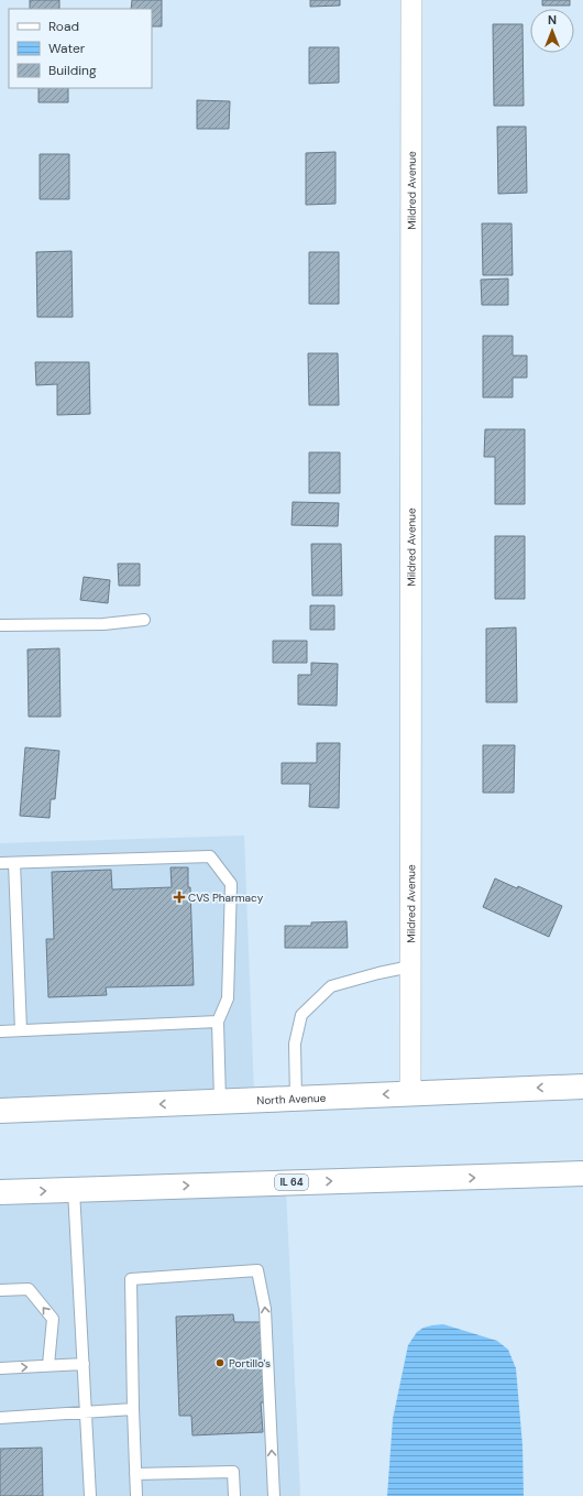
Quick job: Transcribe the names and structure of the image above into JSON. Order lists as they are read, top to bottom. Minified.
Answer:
{"streets":{"main road":["North Avenue","IL 64"],"street":["Mildred Avenue"]},"crossings":[["Mildred Avenue","North Avenue"]],"places":{"health":["CVS Pharmacy"],"other":["Portillo's"]},"legend":["Road","Water","Building"],"north":"top"}
